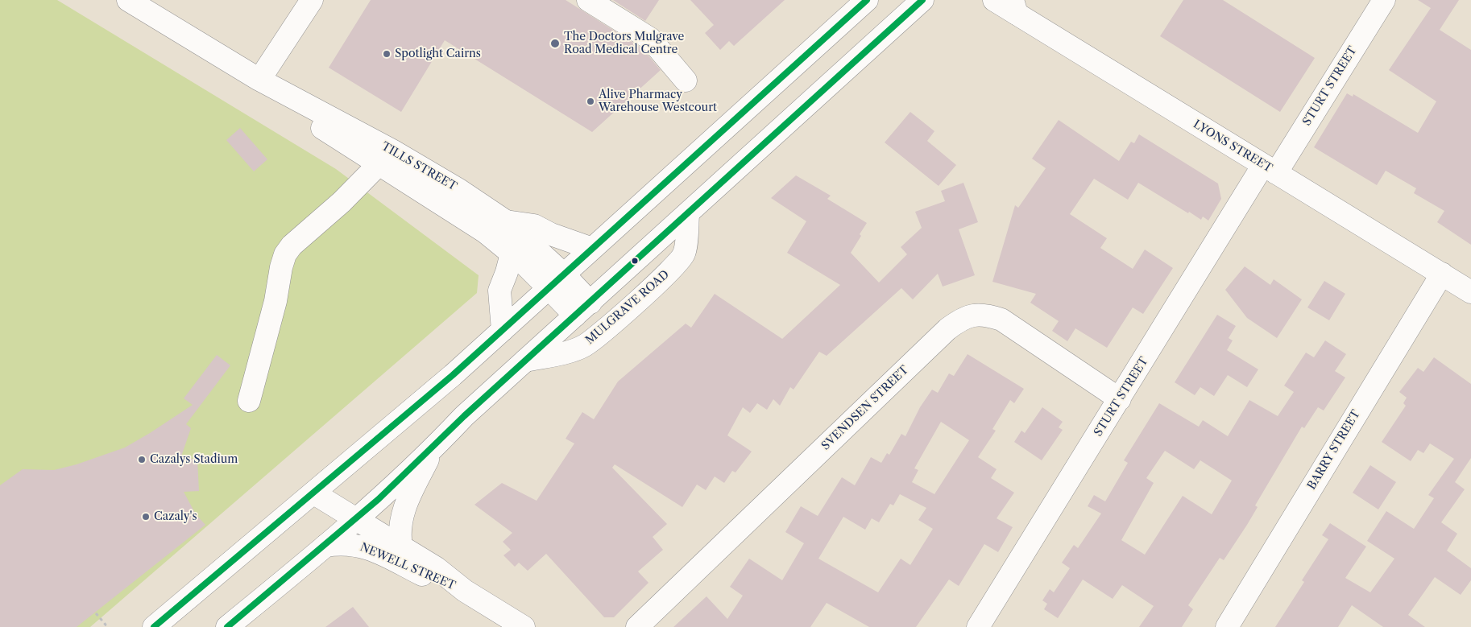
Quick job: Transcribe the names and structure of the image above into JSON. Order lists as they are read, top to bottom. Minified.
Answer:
{"streets":{"street":["STURT STREET","LYONS STREET","TILLS STREET","MULGRAVE ROAD","SVENDSEN STREET","BARRY STREET","NEWELL STREET"]},"crossings":[["STURT STREET","LYONS STREET"],["STURT STREET","SVENDSEN STREET"],["LYONS STREET","BARRY STREET"],["MULGRAVE ROAD","NEWELL STREET"]],"places":["The Doctors Mulgrave Road Medical Centre","Spotlight Cairns","Alive Pharmacy Warehouse Westcourt","Cazalys Stadium","Cazaly's"]}
